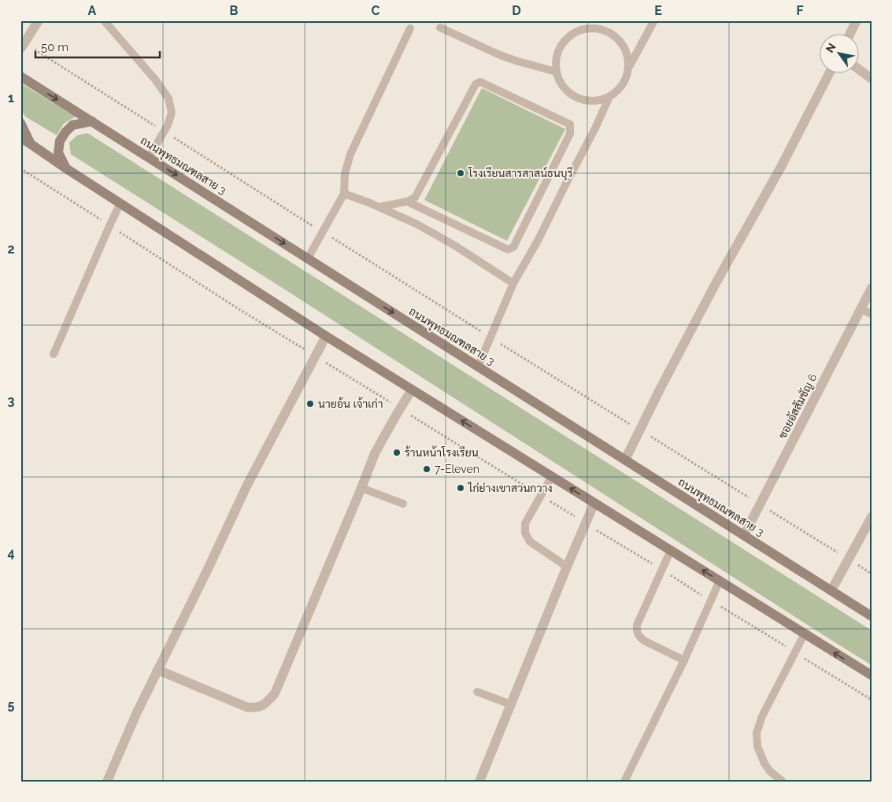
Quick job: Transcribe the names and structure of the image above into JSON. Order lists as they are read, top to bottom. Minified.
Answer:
{"streets":{"main road":["ถนนพุทธมณฑลสาย 3"],"street":["ซอยอัสสัมชัญ 6"]},"crossings":[["ถนนพุทธมณฑลสาย 3","ซอยอัสสัมชัญ 6"]],"places":["โรงเรียนสารสาสน์ธนบุรี","นายอ้น เจ้าเก่า","ร้านหน้าโรงเรียน","7-Eleven","ไก่ย่างเขาสวนกวาง"],"scale_bar":"50 m","north":"top left","grid":{"columns":["A","B","C","D","E","F"],"rows":["1","2","3","4","5"]}}
